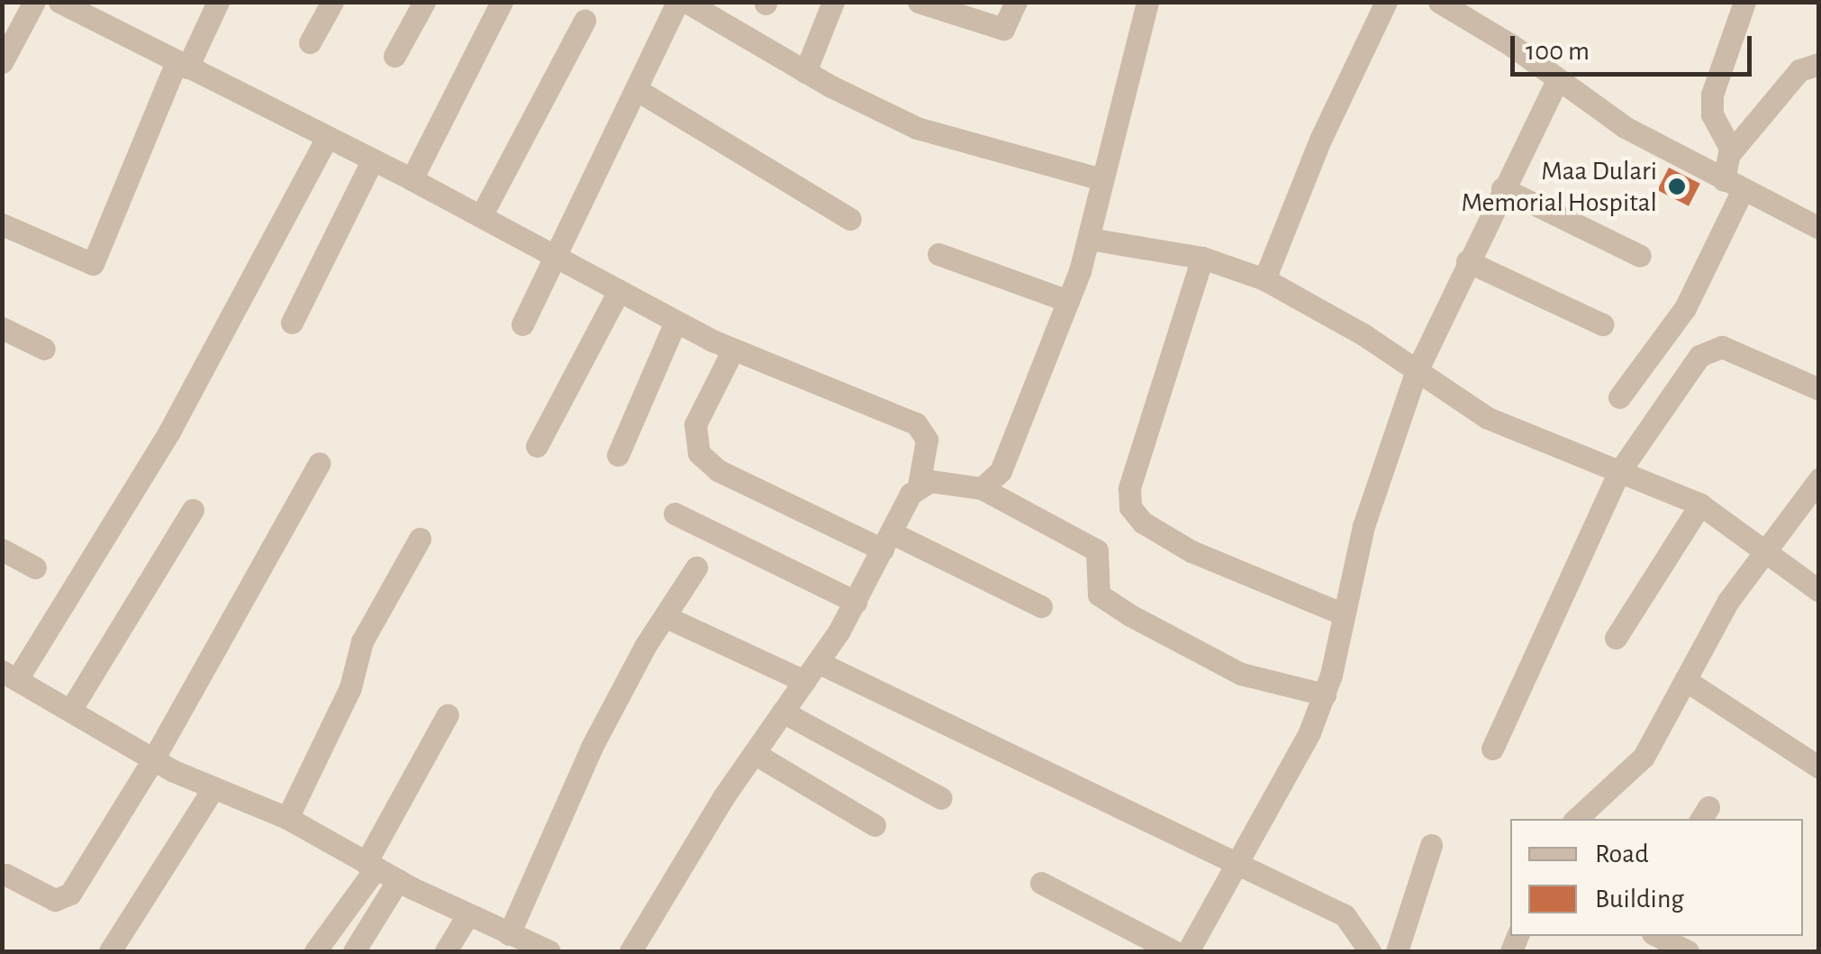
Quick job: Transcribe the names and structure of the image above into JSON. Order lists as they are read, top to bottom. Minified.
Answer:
{"places":["Maa Dulari Memorial Hospital"],"legend":["Road","Building"],"scale_bar":"100 m"}
